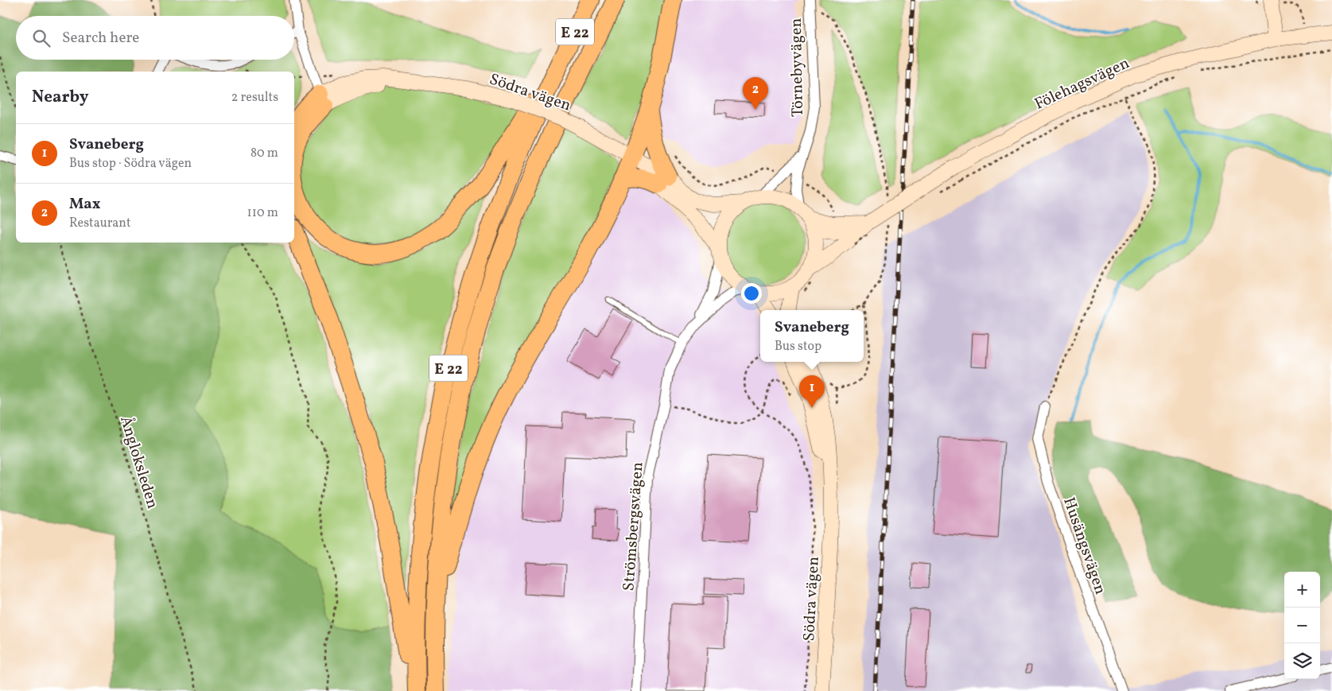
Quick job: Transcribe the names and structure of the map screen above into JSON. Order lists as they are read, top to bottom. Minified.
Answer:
{"streets":{"highway":["E 22"],"main road":["Fölehagsvägen","Södra vägen"],"street":["Törnebyvägen","Strömsbergsvägen","Husängsvägen"],"path":["Ångloksleden"]},"crossings":[["Törnebyvägen","Fölehagsvägen"],["Törnebyvägen","Södra vägen"],["Törnebyvägen","Strömsbergsvägen"],["Fölehagsvägen","Södra vägen"],["Fölehagsvägen","Strömsbergsvägen"],["Södra vägen","Strömsbergsvägen"]],"page":{"search":"Search here","heading":["Nearby","2 results"],"pins":["2","1"],"list":[{"mark":"1","name":"Svaneberg","note":"Bus stop · Södra vägen","value":"80 m"},{"mark":"2","name":"Max","note":"Restaurant","value":"110 m"}],"popup":["Svaneberg","Bus stop"],"map_buttons":["+","−"]}}
